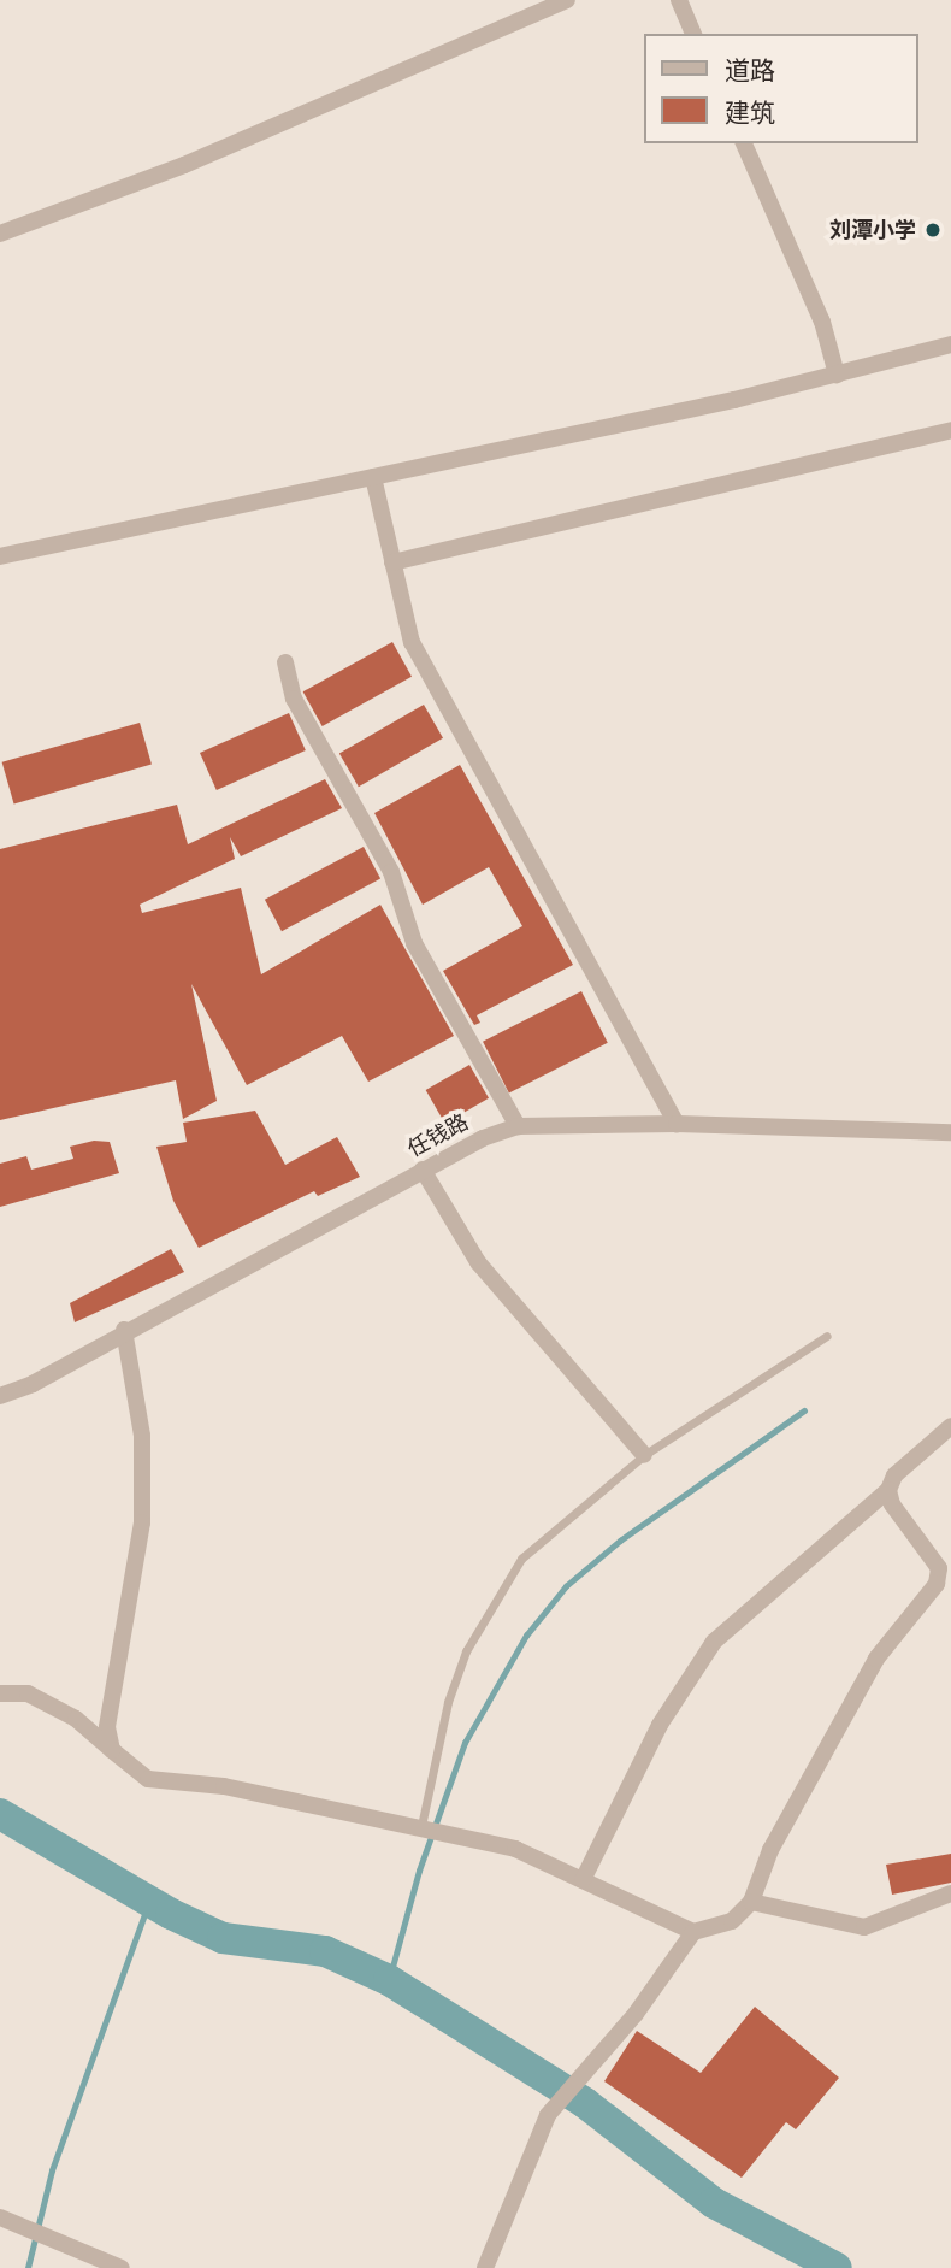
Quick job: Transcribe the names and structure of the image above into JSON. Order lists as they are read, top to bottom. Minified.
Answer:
{"streets":{"street":["任钱路"]},"places":["刘潭小学"],"legend":["道路","建筑"]}
